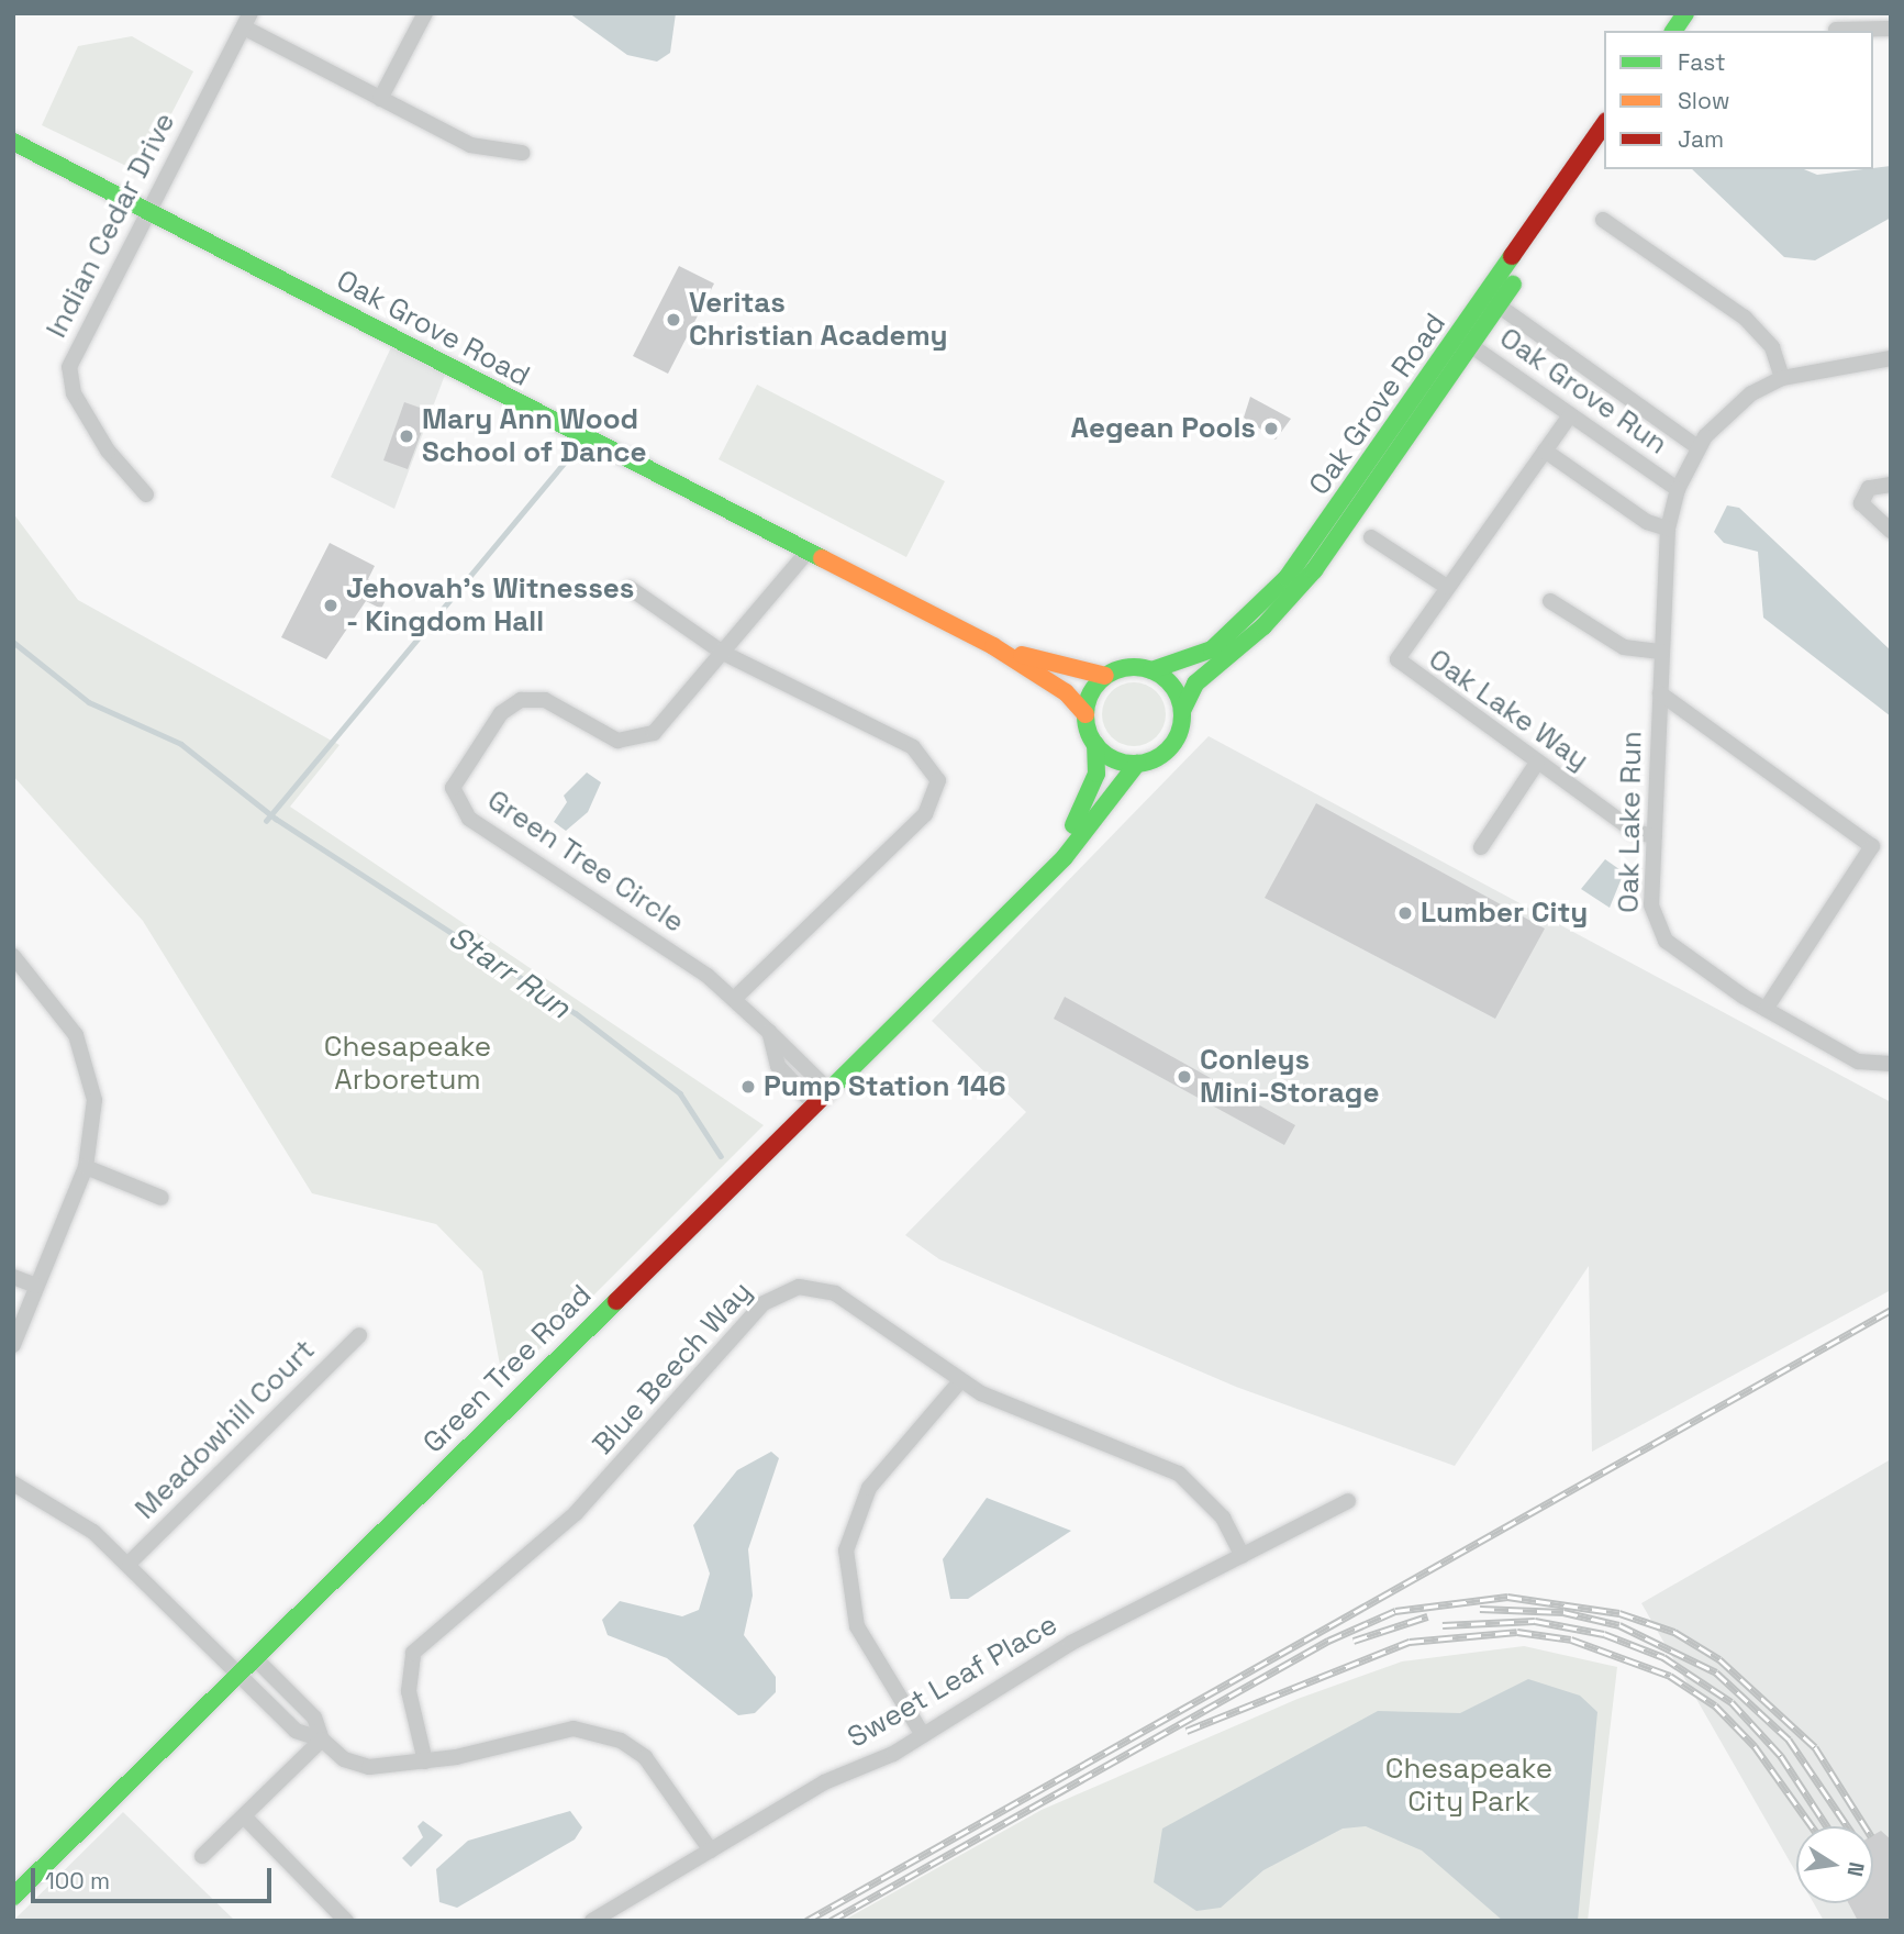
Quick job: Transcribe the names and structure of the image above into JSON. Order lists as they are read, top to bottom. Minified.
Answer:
{"streets":{"street":["Indian Cedar Drive","Oak Grove Road","Oak Grove Run","Oak Lake Way","Oak Lake Run","Green Tree Circle","Blue Beech Way","Green Tree Road","Meadowhill Court","Sweet Leaf Place"]},"crossings":[["Indian Cedar Drive","Oak Grove Road"],["Oak Grove Road","Oak Grove Run"],["Oak Grove Road","Green Tree Circle"],["Oak Grove Road","Green Tree Road"],["Oak Grove Run","Oak Lake Way"],["Oak Grove Run","Oak Lake Run"],["Oak Lake Way","Oak Lake Run"],["Green Tree Circle","Green Tree Road"],["Blue Beech Way","Sweet Leaf Place"]],"water":["Starr Run"],"parks":["Chesapeake Arboretum","Chesapeake City Park"],"places":["Veritas Christian Academy","Aegean Pools","Mary Ann Wood School of Dance","Jehovah's Witnesses - Kingdom Hall","Lumber City","Conleys Mini-Storage","Pump Station 146"],"legend":["Fast","Slow","Jam"],"scale_bar":"100 m","north":"right"}
